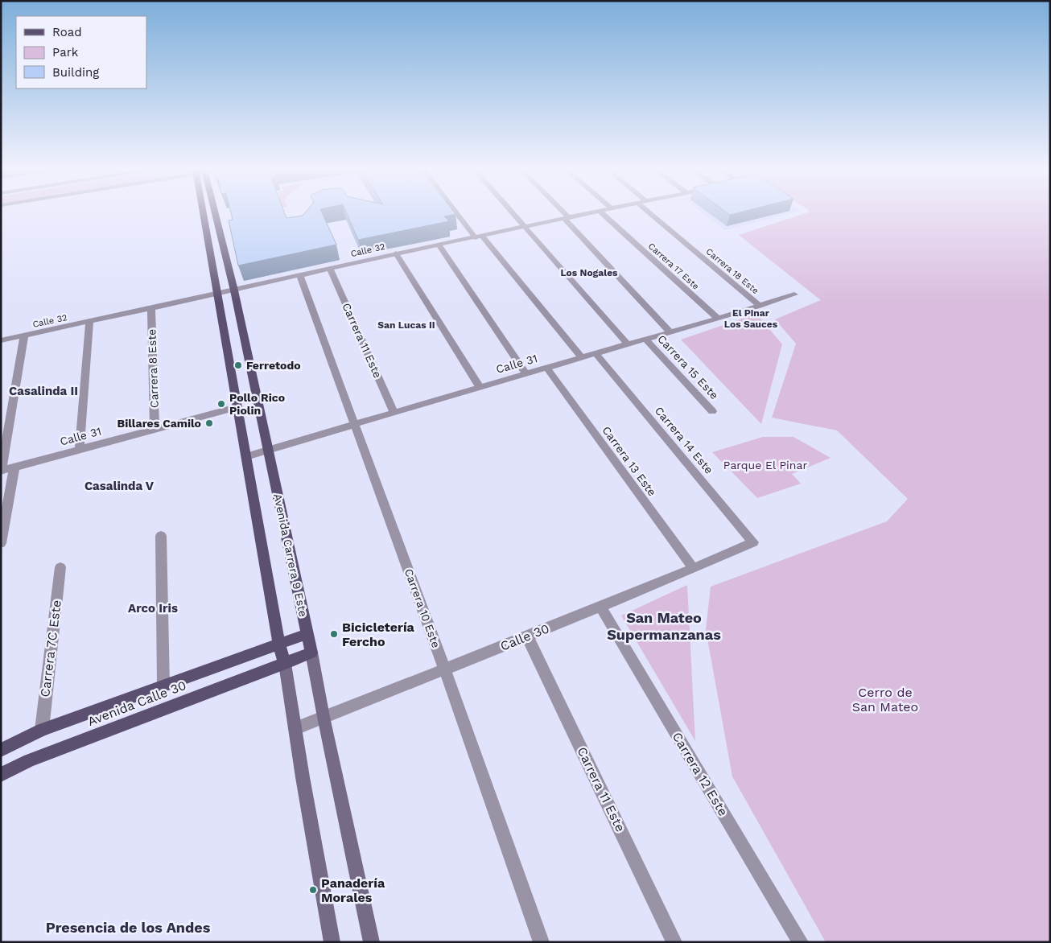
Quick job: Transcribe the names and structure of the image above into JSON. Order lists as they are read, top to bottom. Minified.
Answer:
{"streets":{"main road":["Avenida Carrera 9 Este","Avenida Calle 30"],"street":["Calle 32","Carrera 17 Este","Carrera 18 Este","Carrera 11 Este","Calle 31","Carrera 15 Este","Carrera 8 Este","Carrera 14 Este","Carrera 13 Este","Carrera 10 Este","Calle 30","Carrera 7C Este","Carrera 12 Este"]},"crossings":[["Calle 32","Carrera 11 Este"],["Calle 32","Carrera 8 Este"],["Calle 32","Avenida Carrera 9 Este"],["Calle 32","Carrera 10 Este"],["Carrera 17 Este","Calle 31"],["Carrera 18 Este","Calle 31"],["Carrera 11 Este","Calle 31"],["Carrera 11 Este","Calle 30"],["Calle 31","Carrera 15 Este"],["Calle 31","Carrera 8 Este"],["Calle 31","Carrera 14 Este"],["Calle 31","Carrera 13 Este"],["Calle 31","Avenida Carrera 9 Este"],["Calle 31","Carrera 10 Este"],["Carrera 14 Este","Calle 30"],["Carrera 13 Este","Calle 30"],["Avenida Carrera 9 Este","Calle 30"],["Avenida Carrera 9 Este","Avenida Calle 30"],["Carrera 10 Este","Calle 30"],["Calle 30","Carrera 12 Este"],["Carrera 7C Este","Avenida Calle 30"]],"districts":["Los Nogales","El Pinar Los Sauces","San Lucas II","Casalinda II","Casalinda V","Arco Iris","San Mateo Supermanzanas","Presencia de los Andes"],"parks":["Parque El Pinar","Cerro de San Mateo"],"places":["Ferretodo","Pollo Rico Piolin","Billares Camilo","Bicicletería Fercho","Panadería Morales"],"legend":["Road","Park","Building"]}
